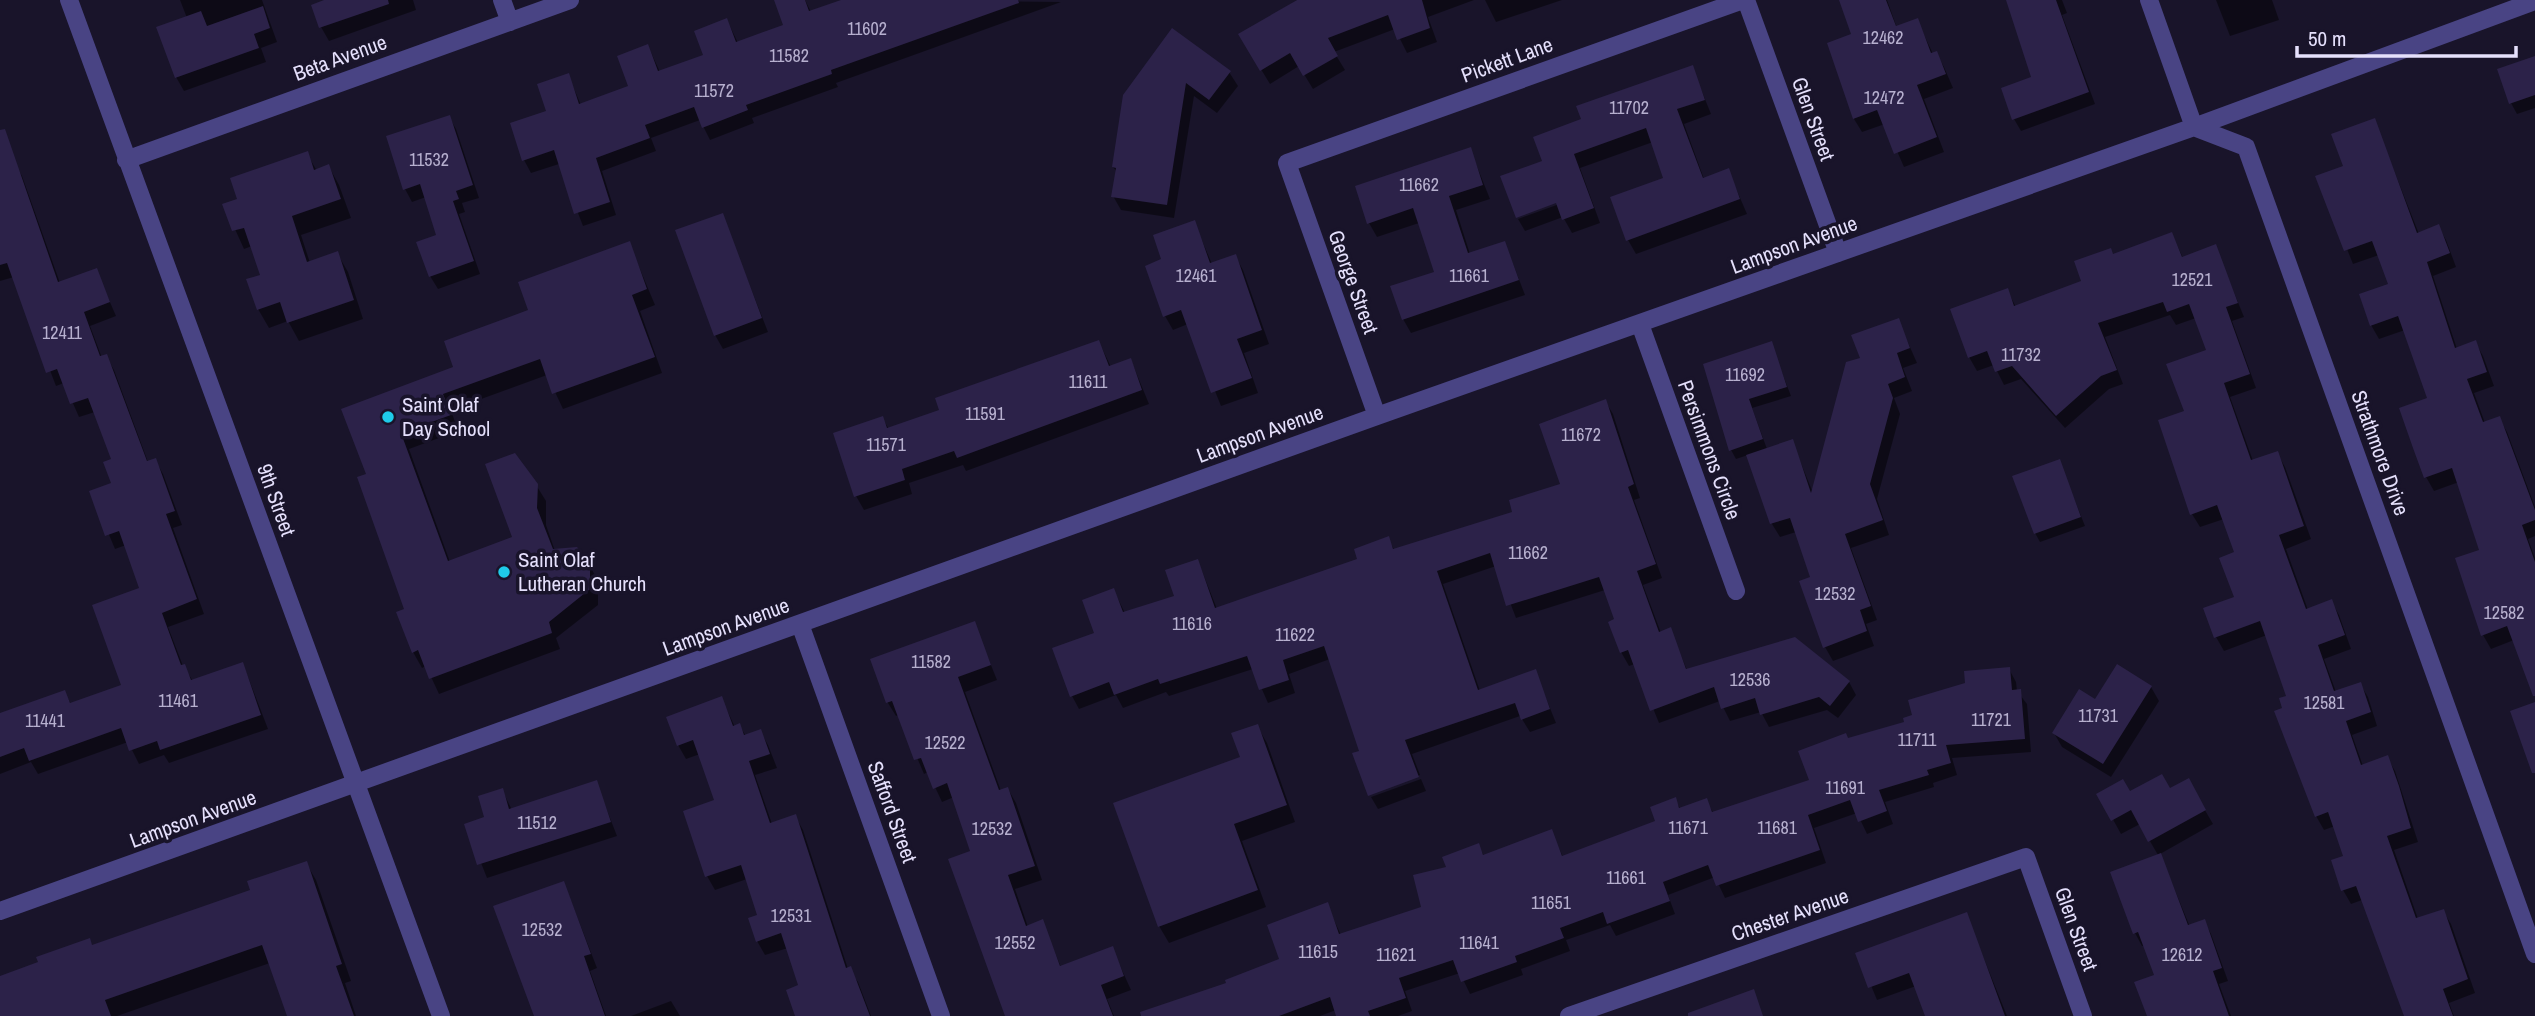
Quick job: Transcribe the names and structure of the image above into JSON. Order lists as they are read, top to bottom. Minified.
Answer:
{"streets":{"street":["Beta Avenue","Pickett Lane","Glen Street","Lampson Avenue","George Street","Persimmons Circle","Strathmore Drive","9th Street","Safford Street","Chester Avenue"]},"crossings":[["Beta Avenue","9th Street"],["Pickett Lane","Glen Street"],["Pickett Lane","George Street"],["Glen Street","Lampson Avenue"],["Glen Street","Chester Avenue"],["Lampson Avenue","George Street"],["Lampson Avenue","Persimmons Circle"],["Lampson Avenue","Strathmore Drive"],["Lampson Avenue","9th Street"],["Lampson Avenue","Safford Street"]],"places":["Saint Olaf Day School","Saint Olaf Lutheran Church"],"house_numbers":["11602","12462","11582","11572","12472","11702","11532","11662","12461","11661","12521","12411","11732","11692","11611","11591","11672","11571","11662","12532","12582","11616","11622","11582","12536","11461","12581","11731","11721","11441","11711","12522","11691","11512","11671","11681","12532","11661","11651","12531","12532","12552","11641","11615","11621","12612"],"scale_bar":"50 m"}
